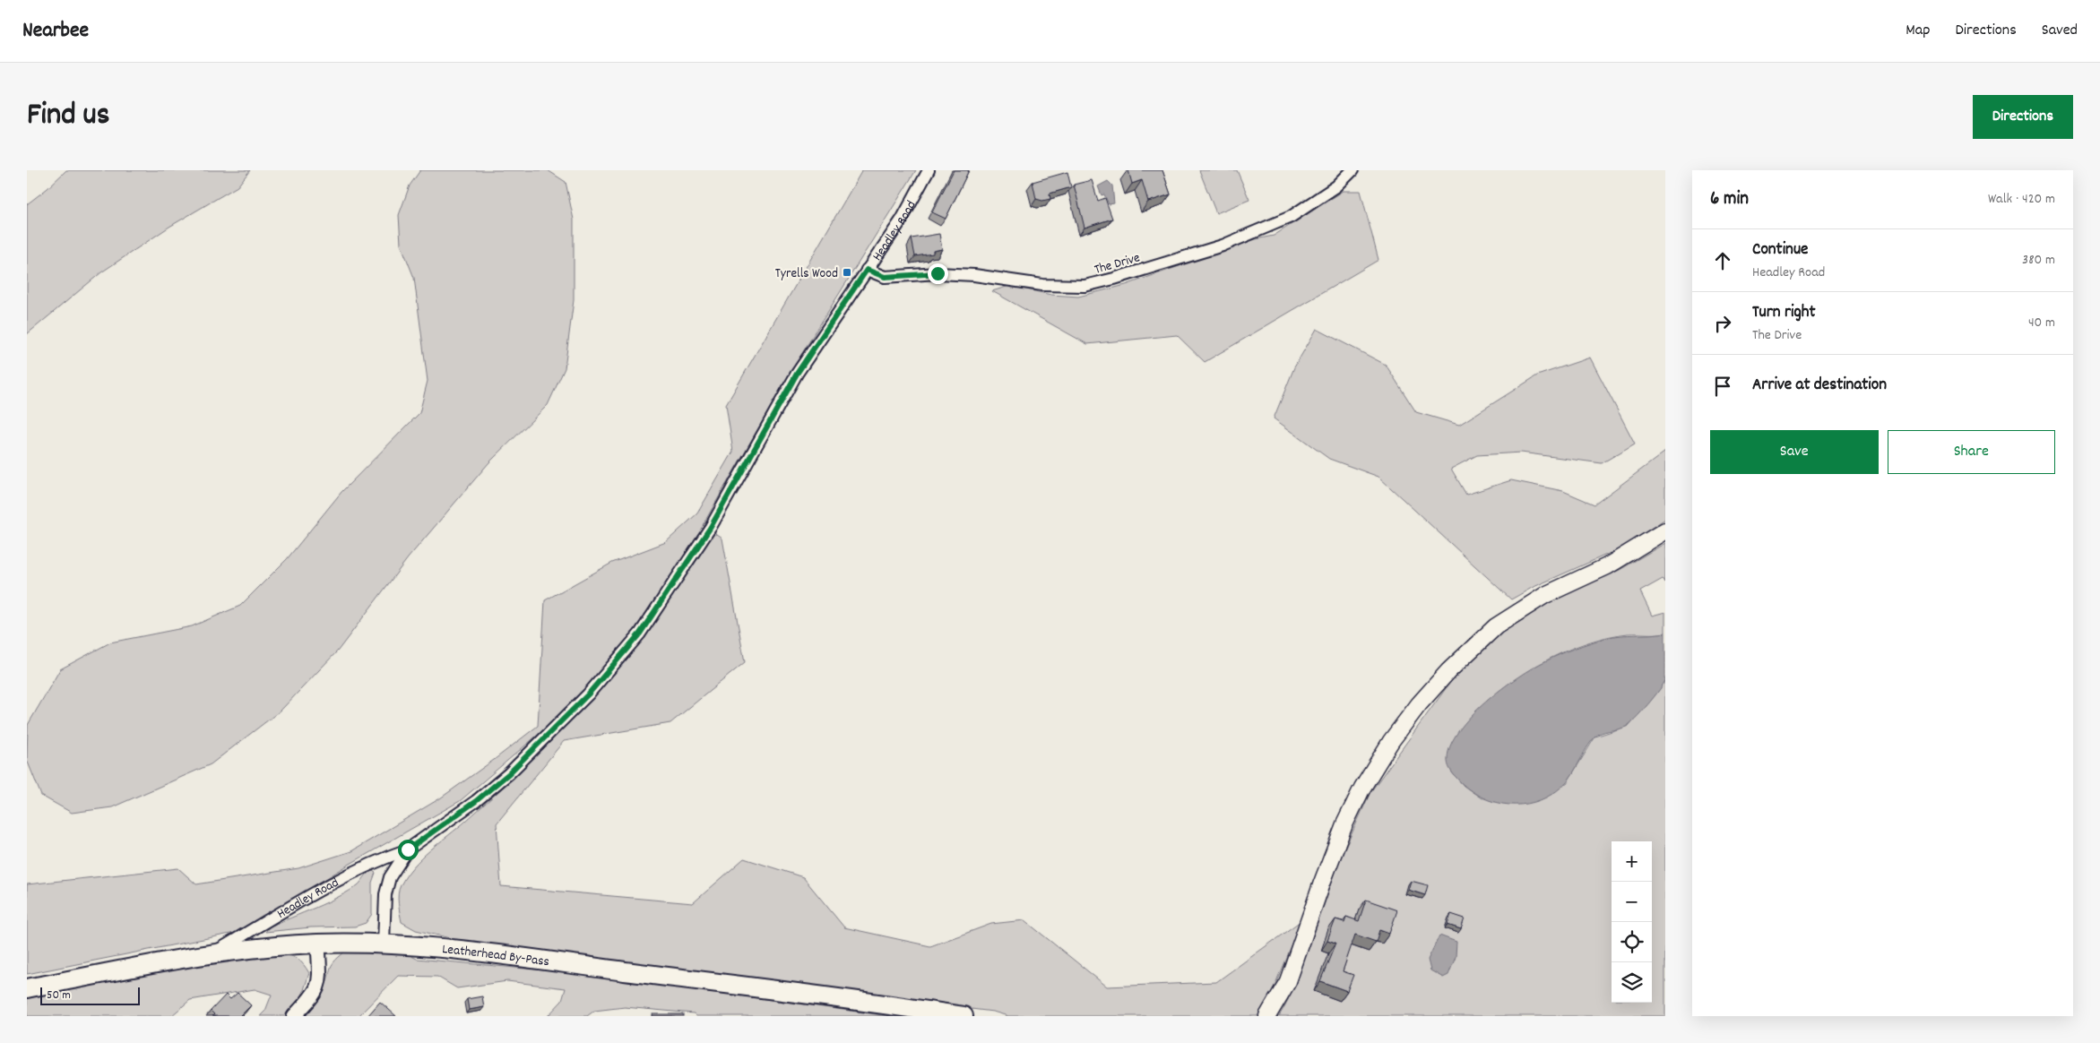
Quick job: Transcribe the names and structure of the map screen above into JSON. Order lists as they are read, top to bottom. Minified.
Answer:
{"streets":{"highway":["Leatherhead By-Pass"],"street":["Headley Road","The Drive"]},"crossings":[["Headley Road","The Drive"],["Headley Road","Leatherhead By-Pass"]],"places":{"transit":["Tyrells Wood"]},"scale_bar":"50 m","page":{"header":"Nearbee","nav":["Map","Directions","Saved"],"title":"Find us","buttons":["Directions",["Save","Share"]],"heading":["6 min","Walk · 420 m"],"list":[["Continue","Headley Road","380 m"],["Turn right","The Drive","40 m"],"Arrive at destination"],"map_buttons":["+","−"],"scale":"50 m"}}
